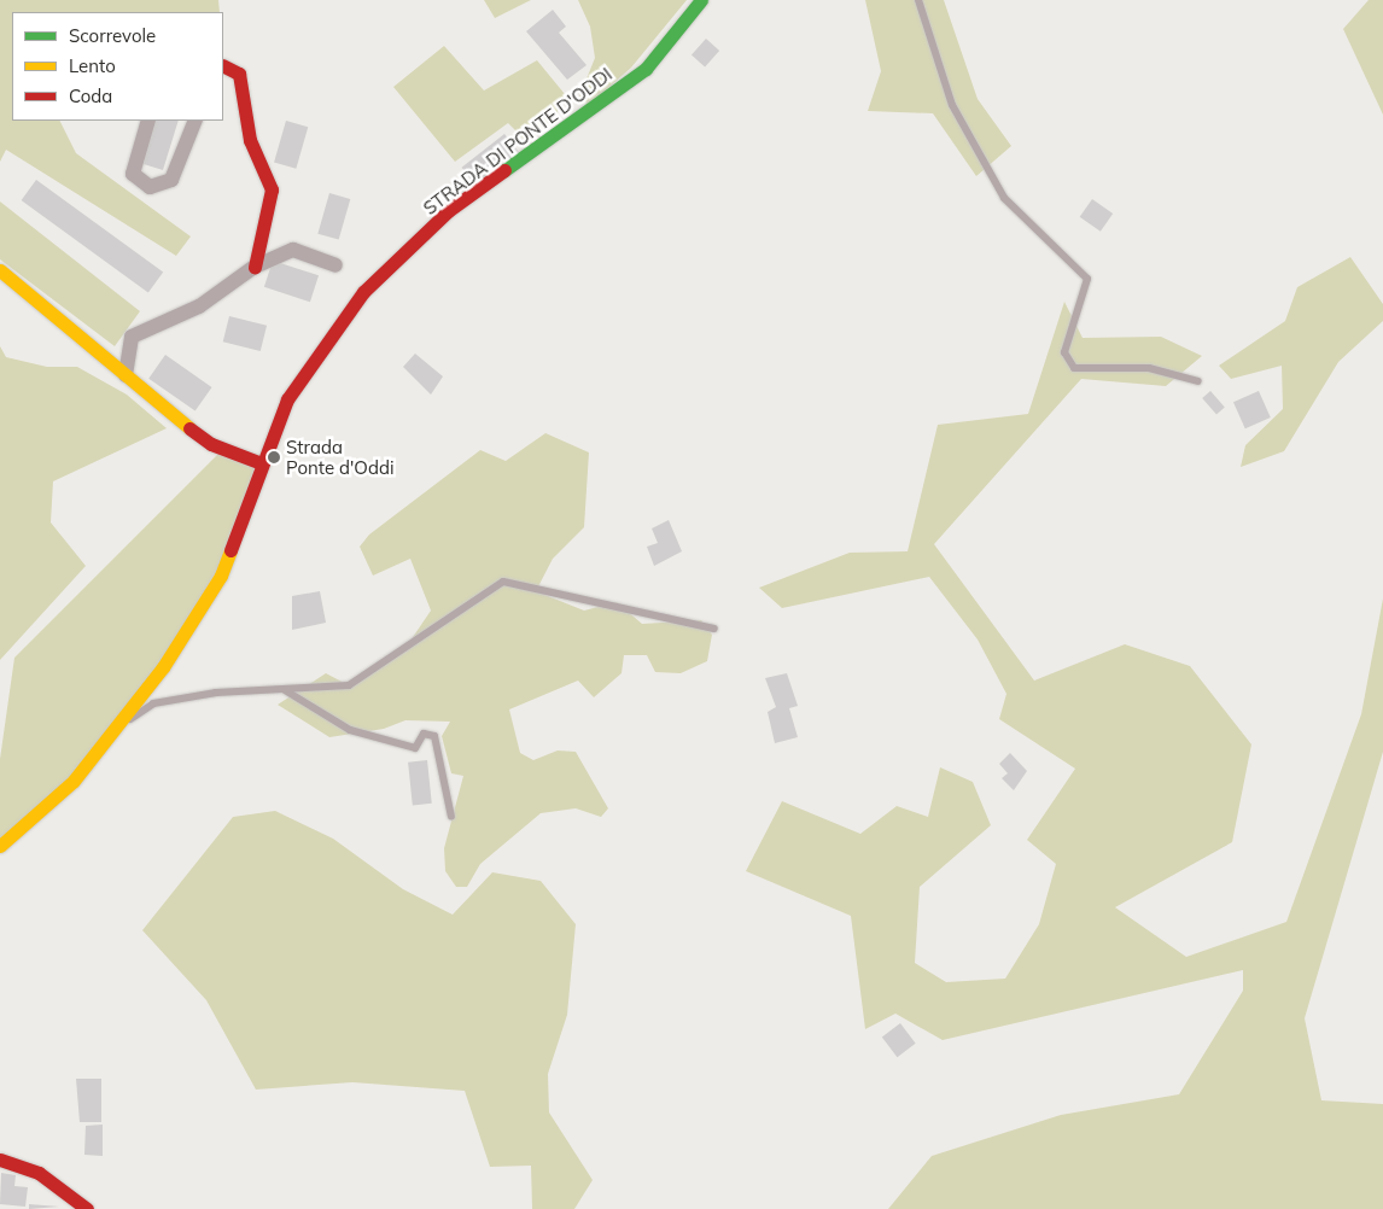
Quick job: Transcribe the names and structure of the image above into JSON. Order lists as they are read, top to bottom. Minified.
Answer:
{"streets":{"street":["STRADA DI PONTE D'ODDI"]},"places":["Strada Ponte d'Oddi"],"legend":["Scorrevole","Lento","Coda"]}
